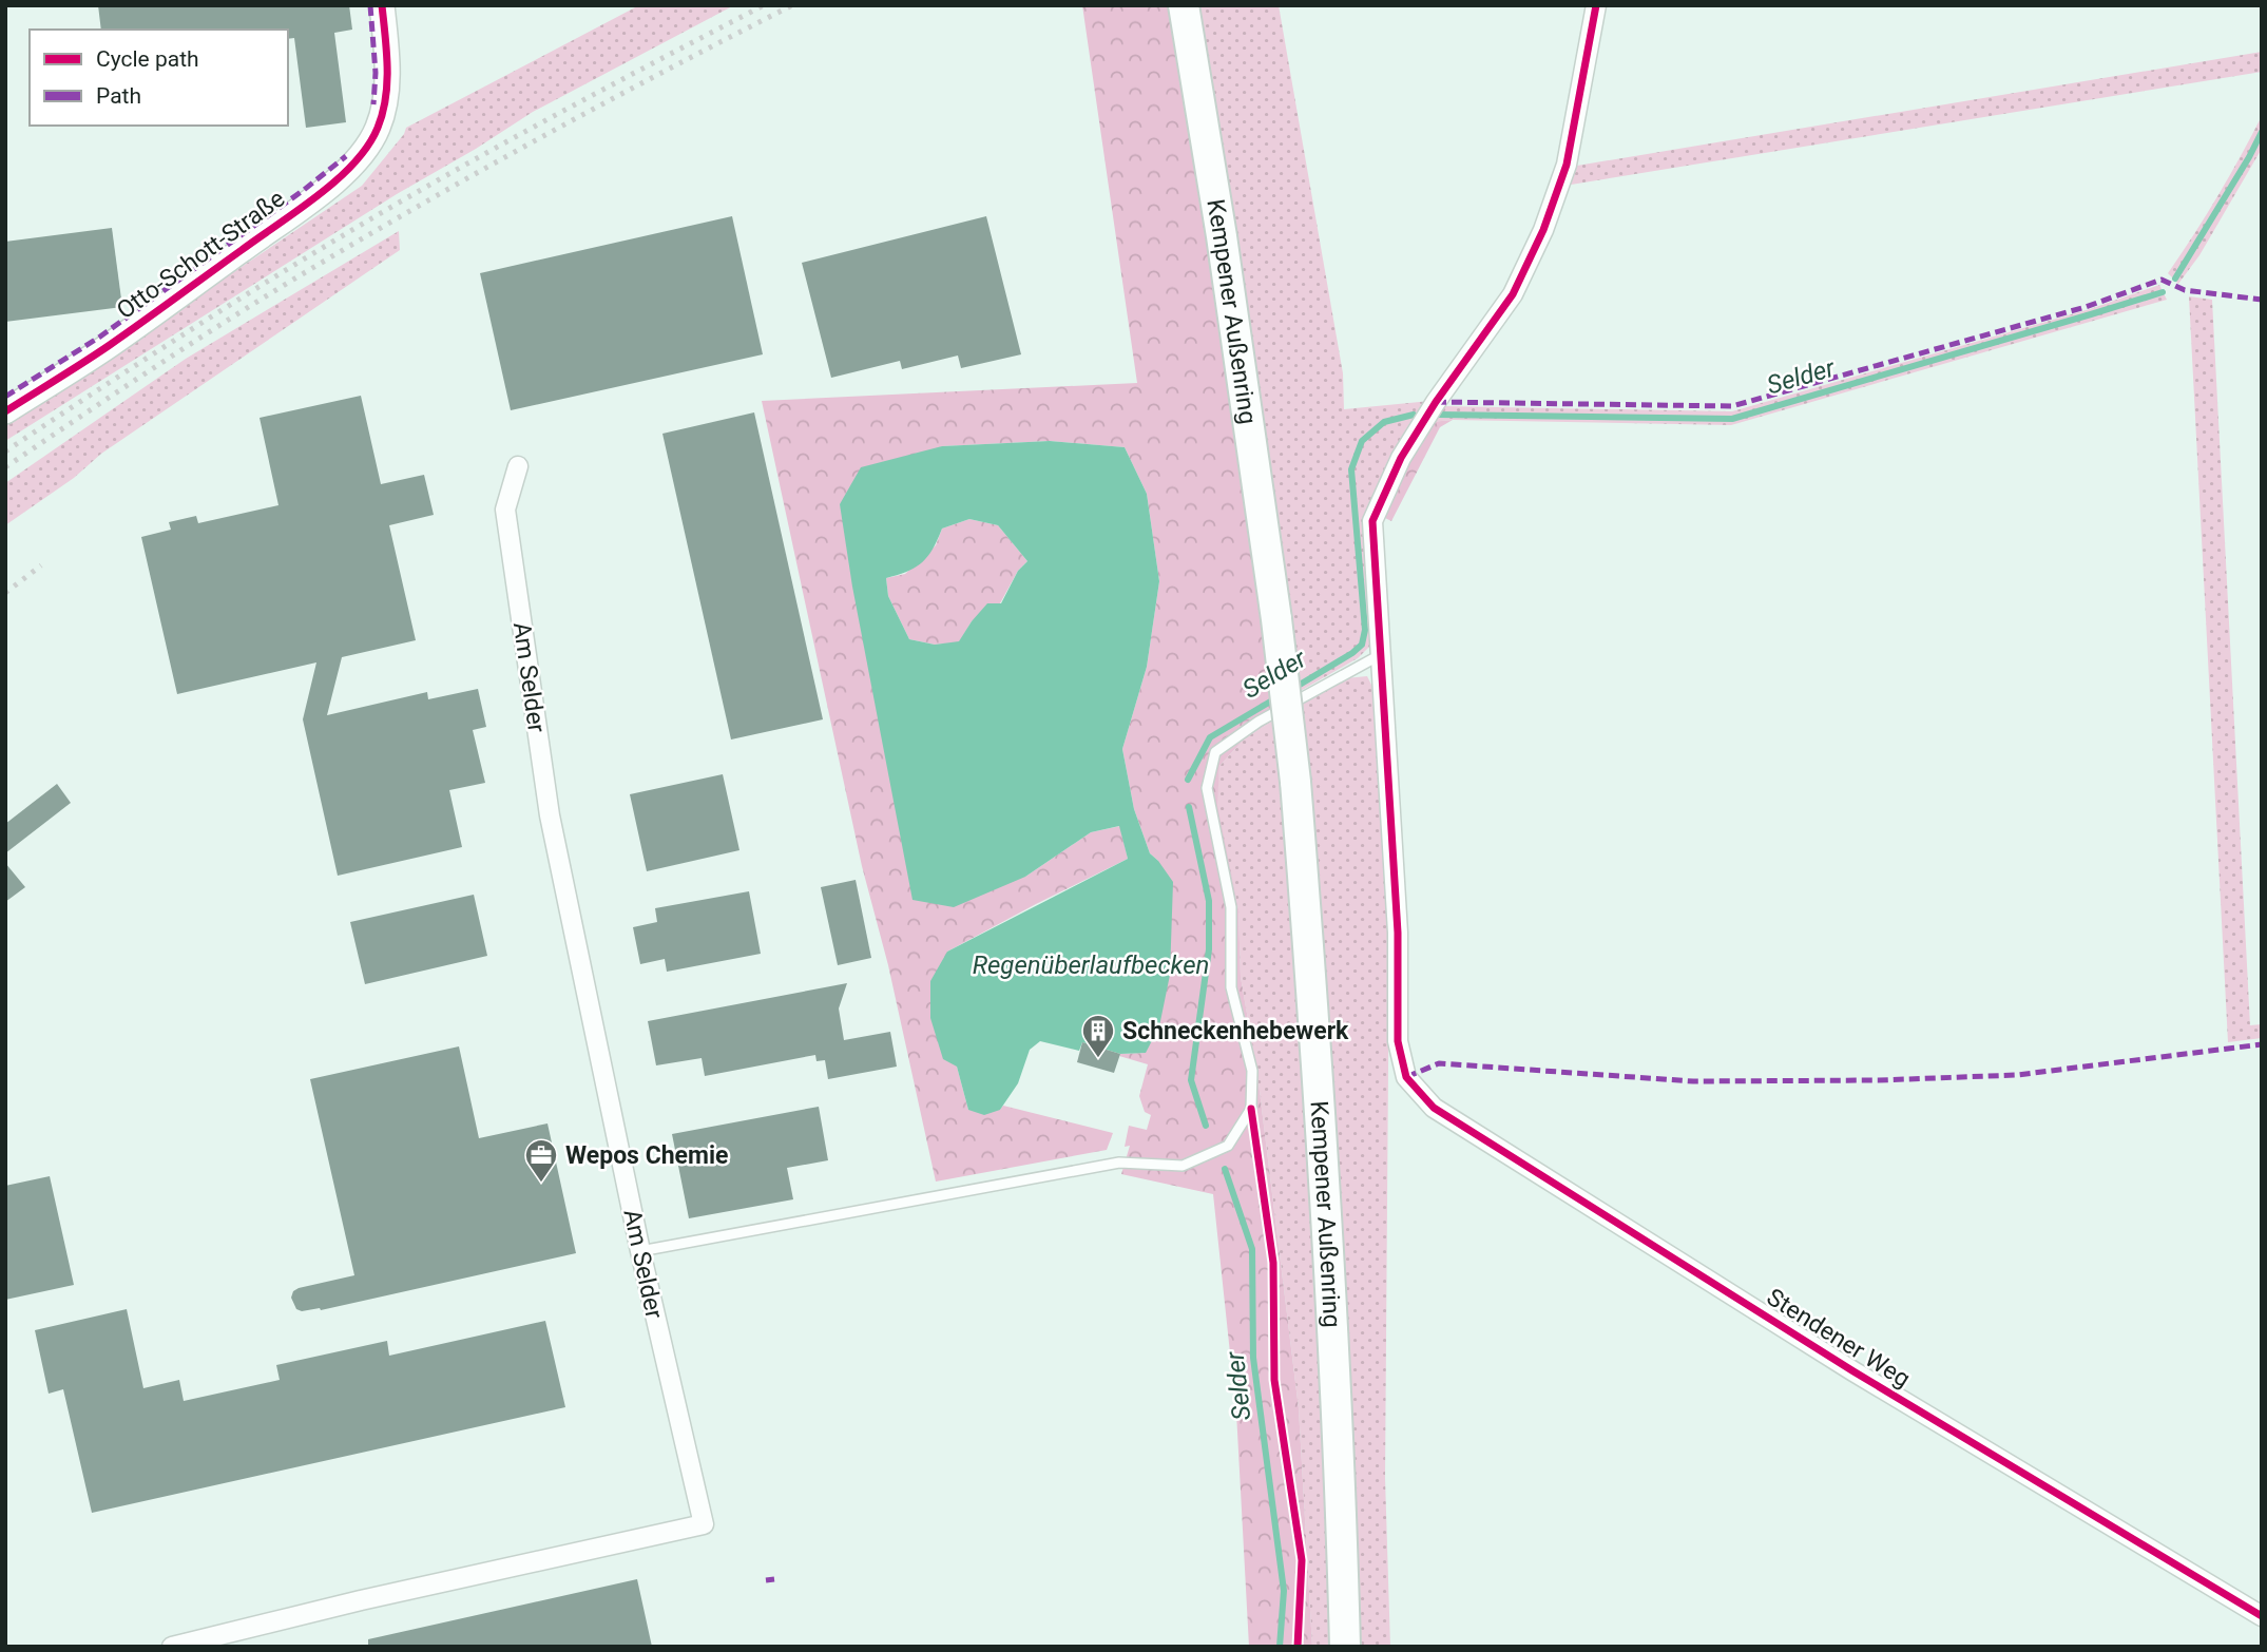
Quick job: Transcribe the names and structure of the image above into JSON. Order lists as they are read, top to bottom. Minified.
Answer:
{"streets":{"main road":["Kempener Außenring"],"street":["Otto-Schott-Straße","Am Selder","Stendener Weg"]},"water":["Selder","Regenüberlaufbecken"],"places":{"building":["Schneckenhebewerk"],"office":["Wepos Chemie"]},"legend":["Cycle path","Path"]}
